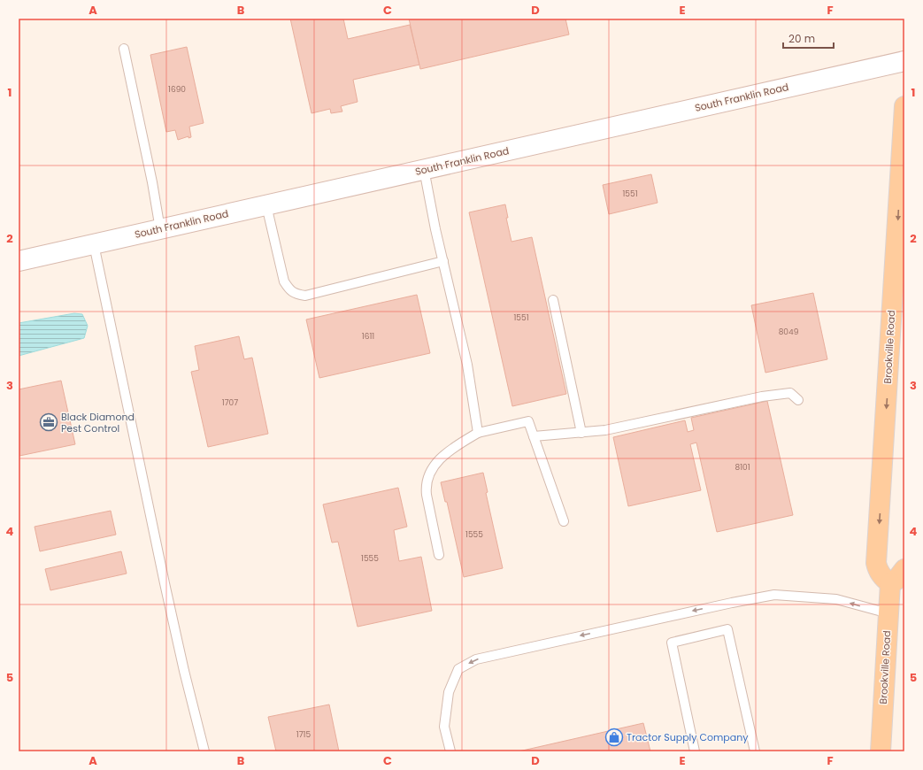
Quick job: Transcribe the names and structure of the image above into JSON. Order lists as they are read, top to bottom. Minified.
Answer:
{"streets":{"main road":["South Franklin Road","Brookville Road"]},"one_way":["Brookville Road"],"places":{"office":["Black Diamond Pest Control"],"shop":["Tractor Supply Company"]},"house_numbers":["1690","1551","1551","8049","1611","1707","8101","1555","1555","1715"],"scale_bar":"20 m","grid":{"columns":["A","B","C","D","E","F"],"rows":["1","2","3","4","5"]}}
